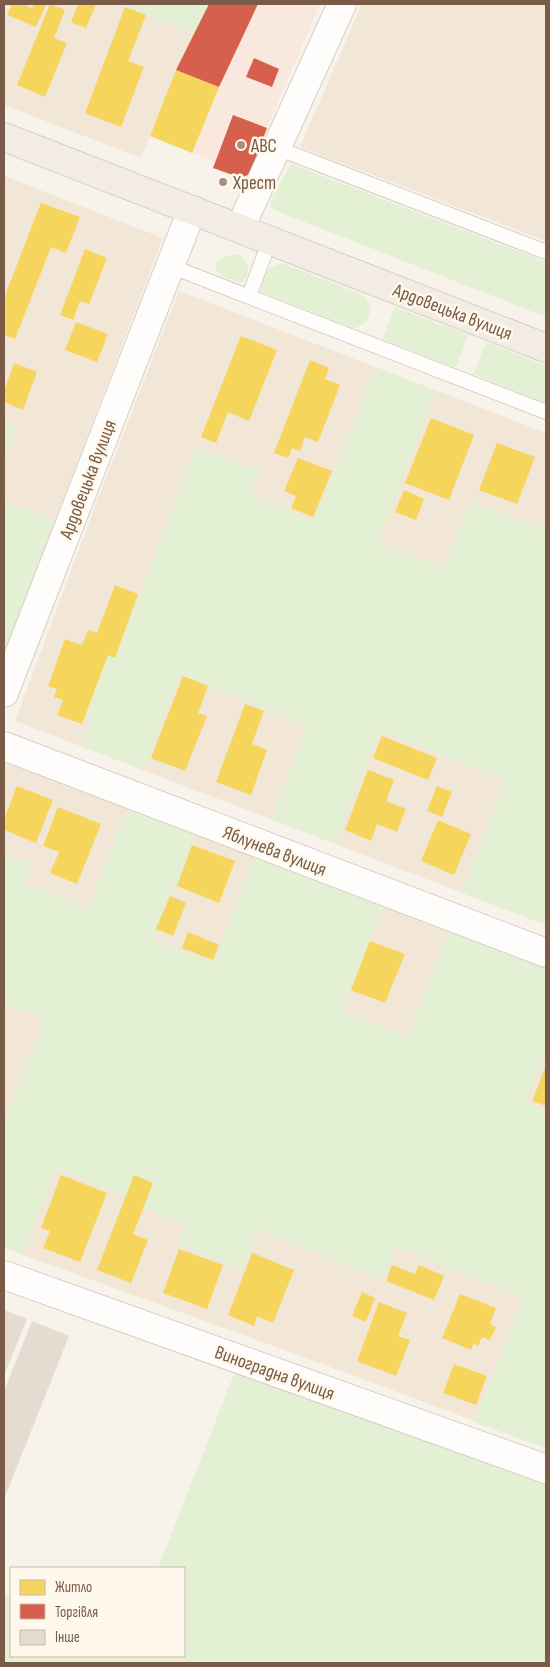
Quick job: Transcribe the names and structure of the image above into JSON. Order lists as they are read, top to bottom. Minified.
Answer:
{"streets":{"highway":["Ардовецька вулиця"],"street":["Яблунева вулиця","Виноградна вулиця"]},"places":["ABC","Хрест"],"legend":["Житло","Торгівля","Інше"]}
